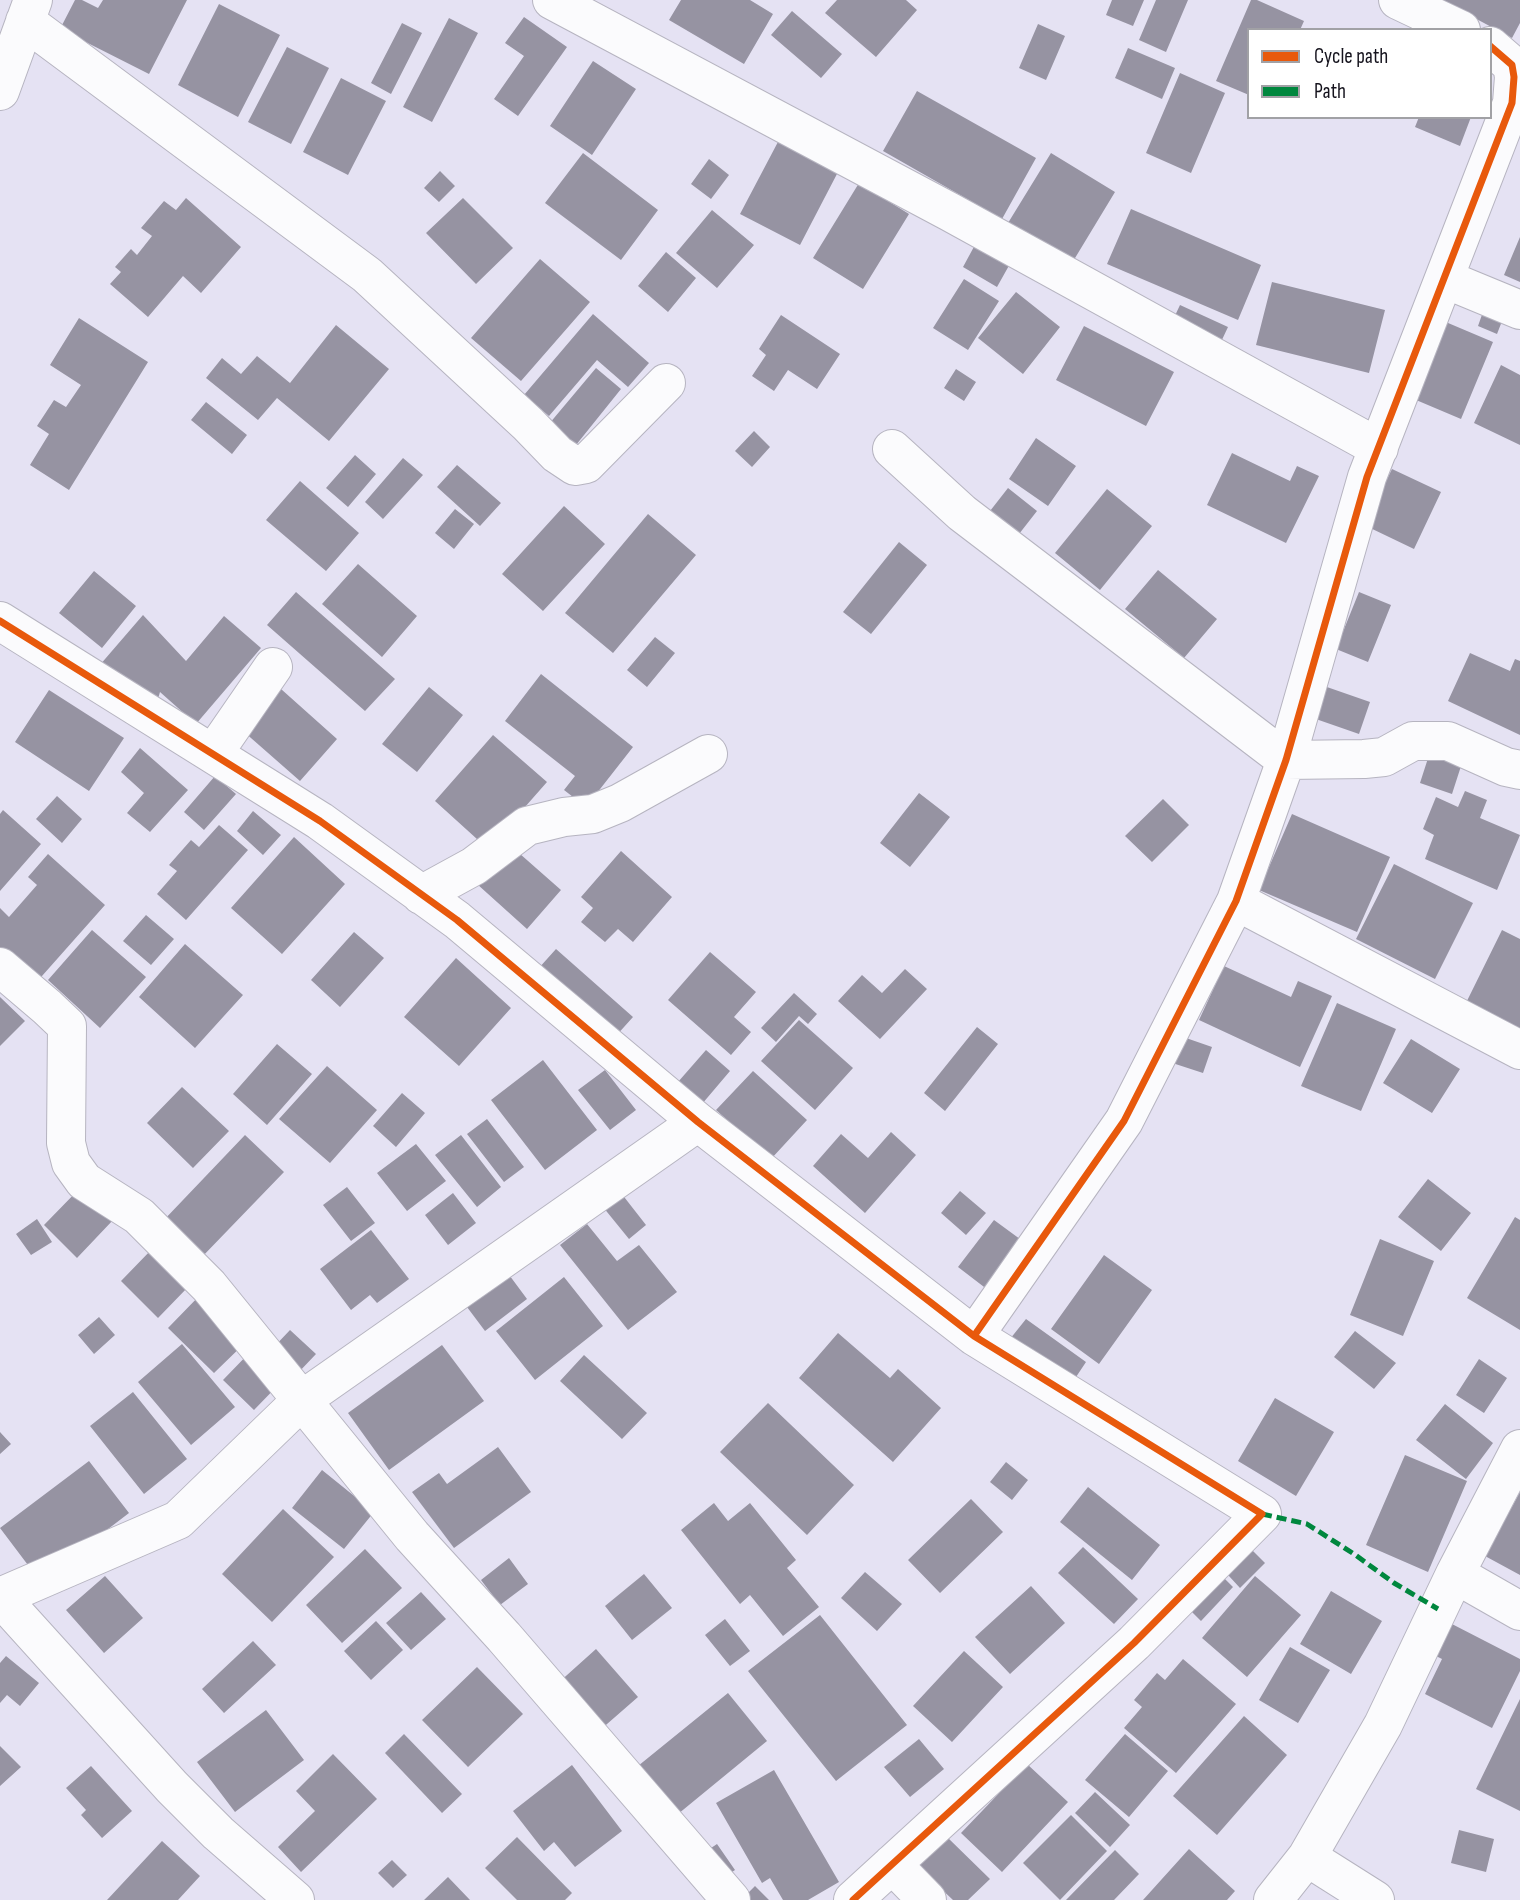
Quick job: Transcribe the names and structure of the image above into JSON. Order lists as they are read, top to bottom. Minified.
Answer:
{"legend":["Cycle path","Path"]}
